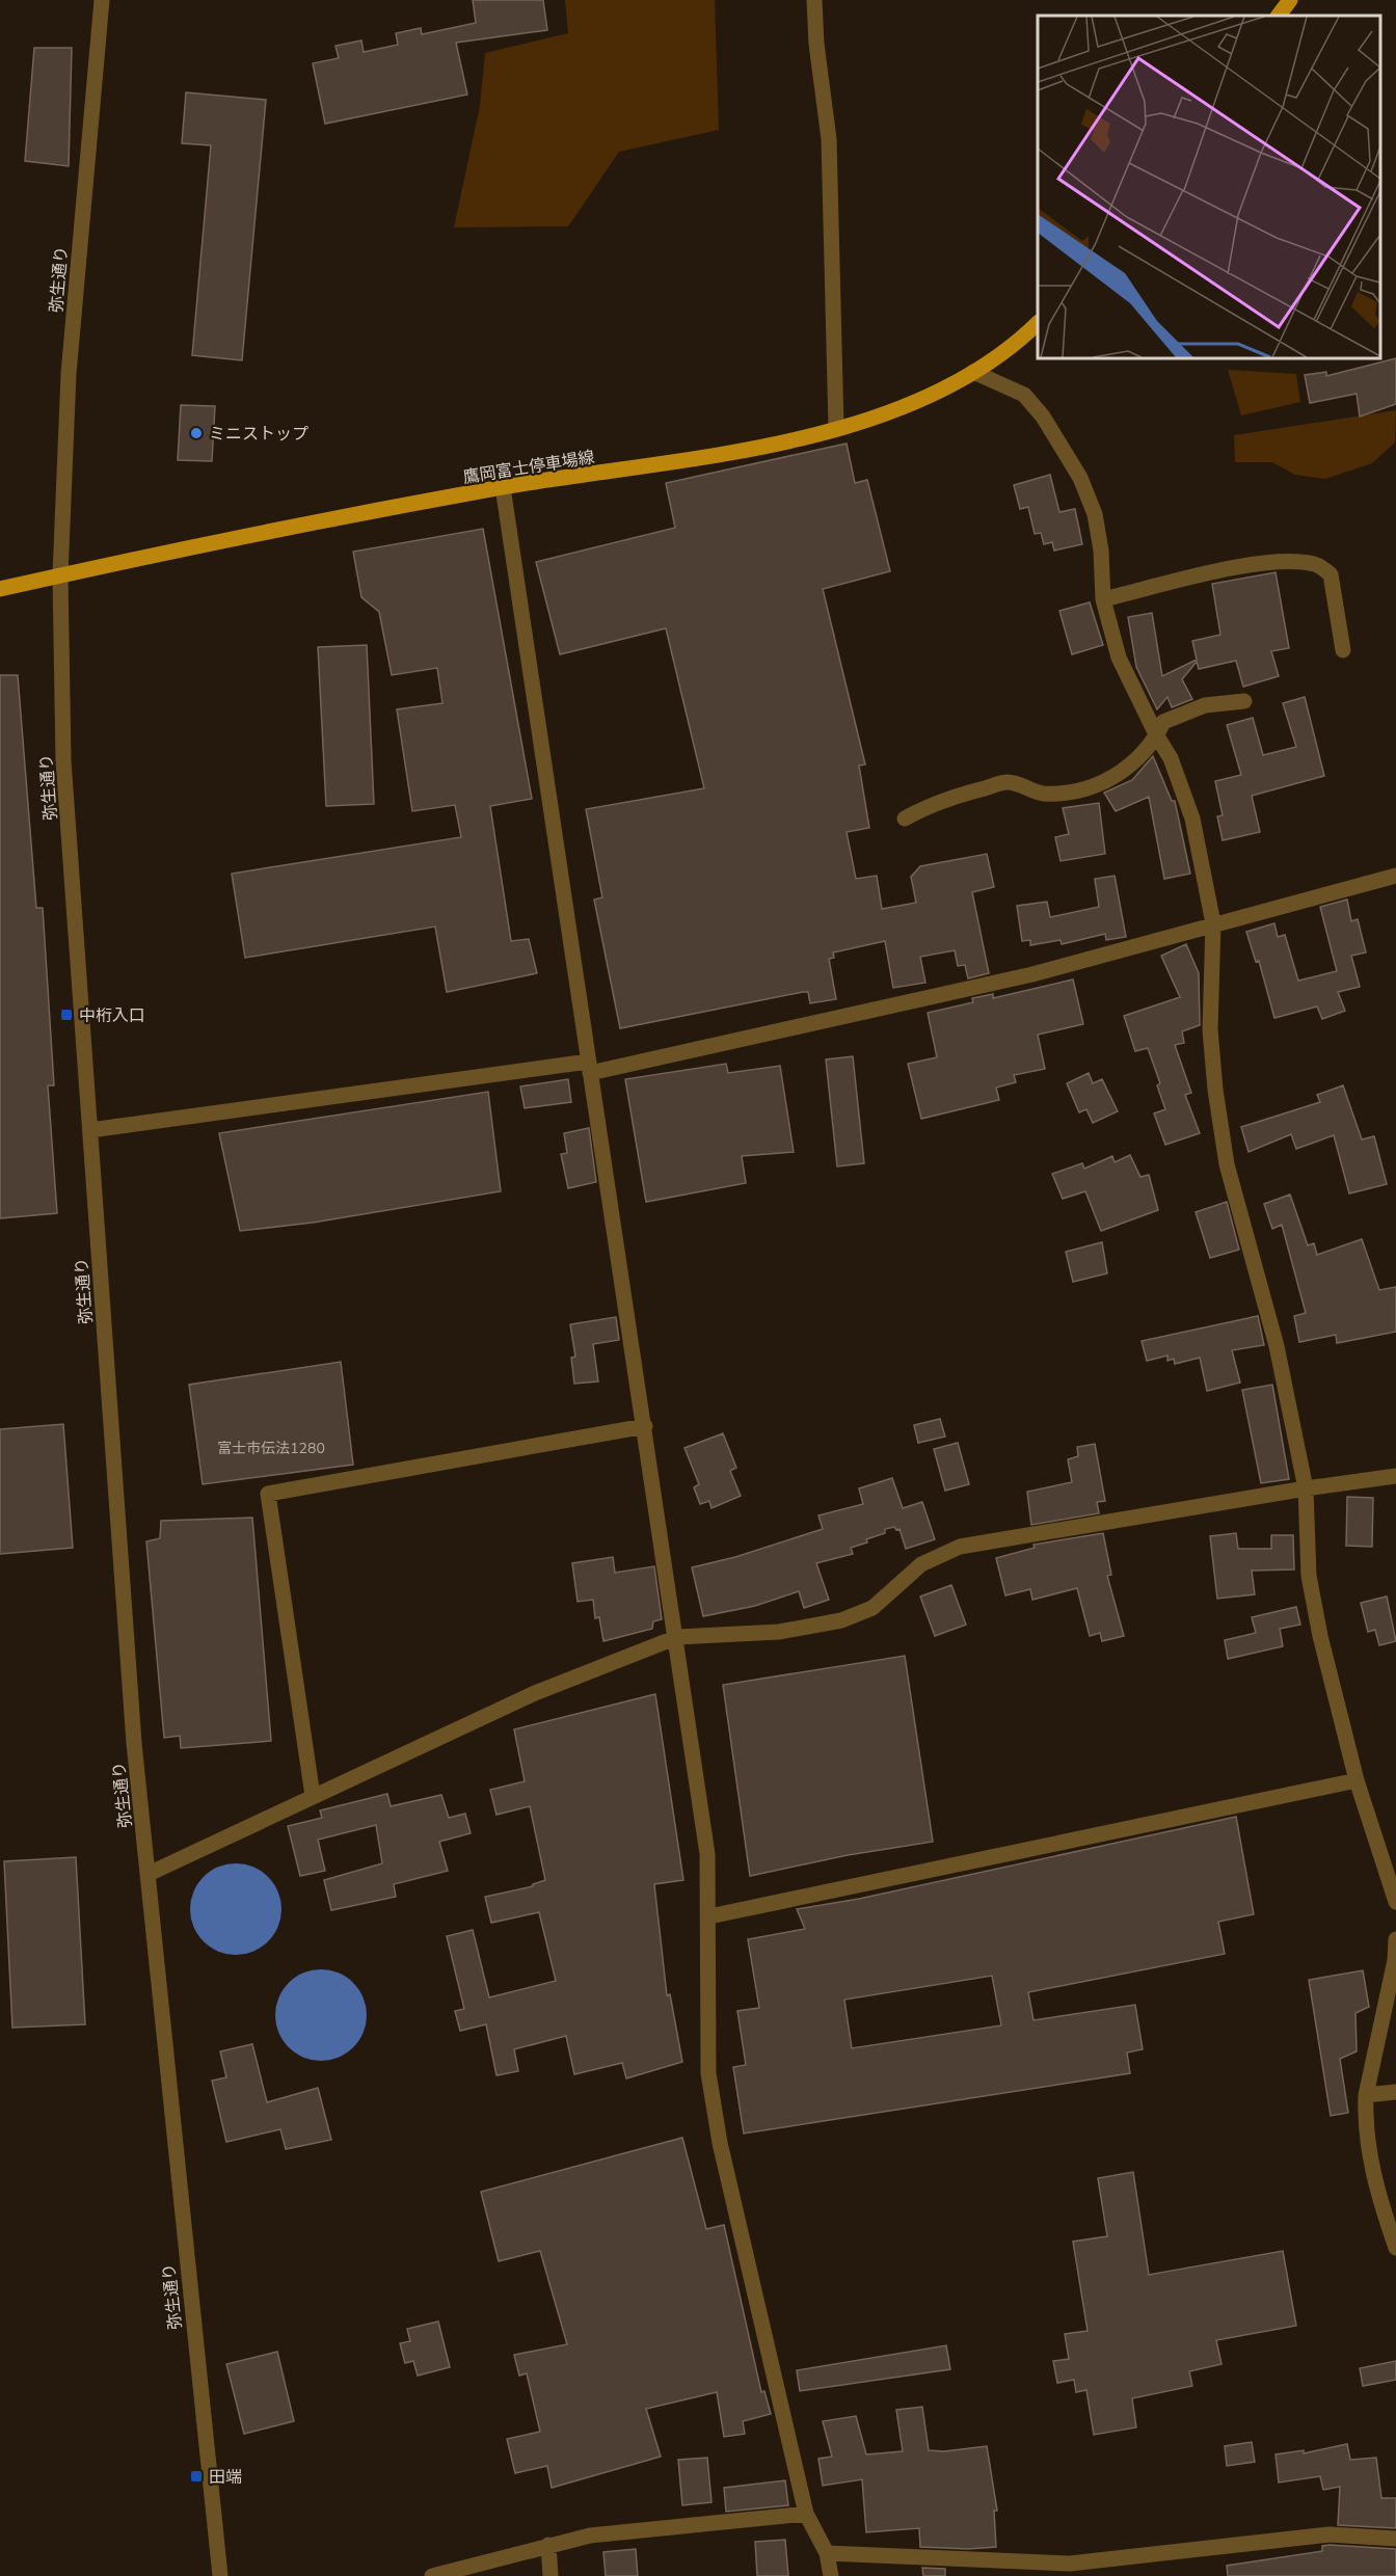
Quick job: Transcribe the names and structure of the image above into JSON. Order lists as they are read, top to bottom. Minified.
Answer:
{"streets":{"main road":["鷹岡富士停車場線"],"street":["弥生通り"]},"crossings":[["弥生通り","鷹岡富士停車場線"]],"places":{"other":["ミニストップ"],"transit":["中桁入口","田端"]},"house_numbers":["富士市伝法1280"]}
